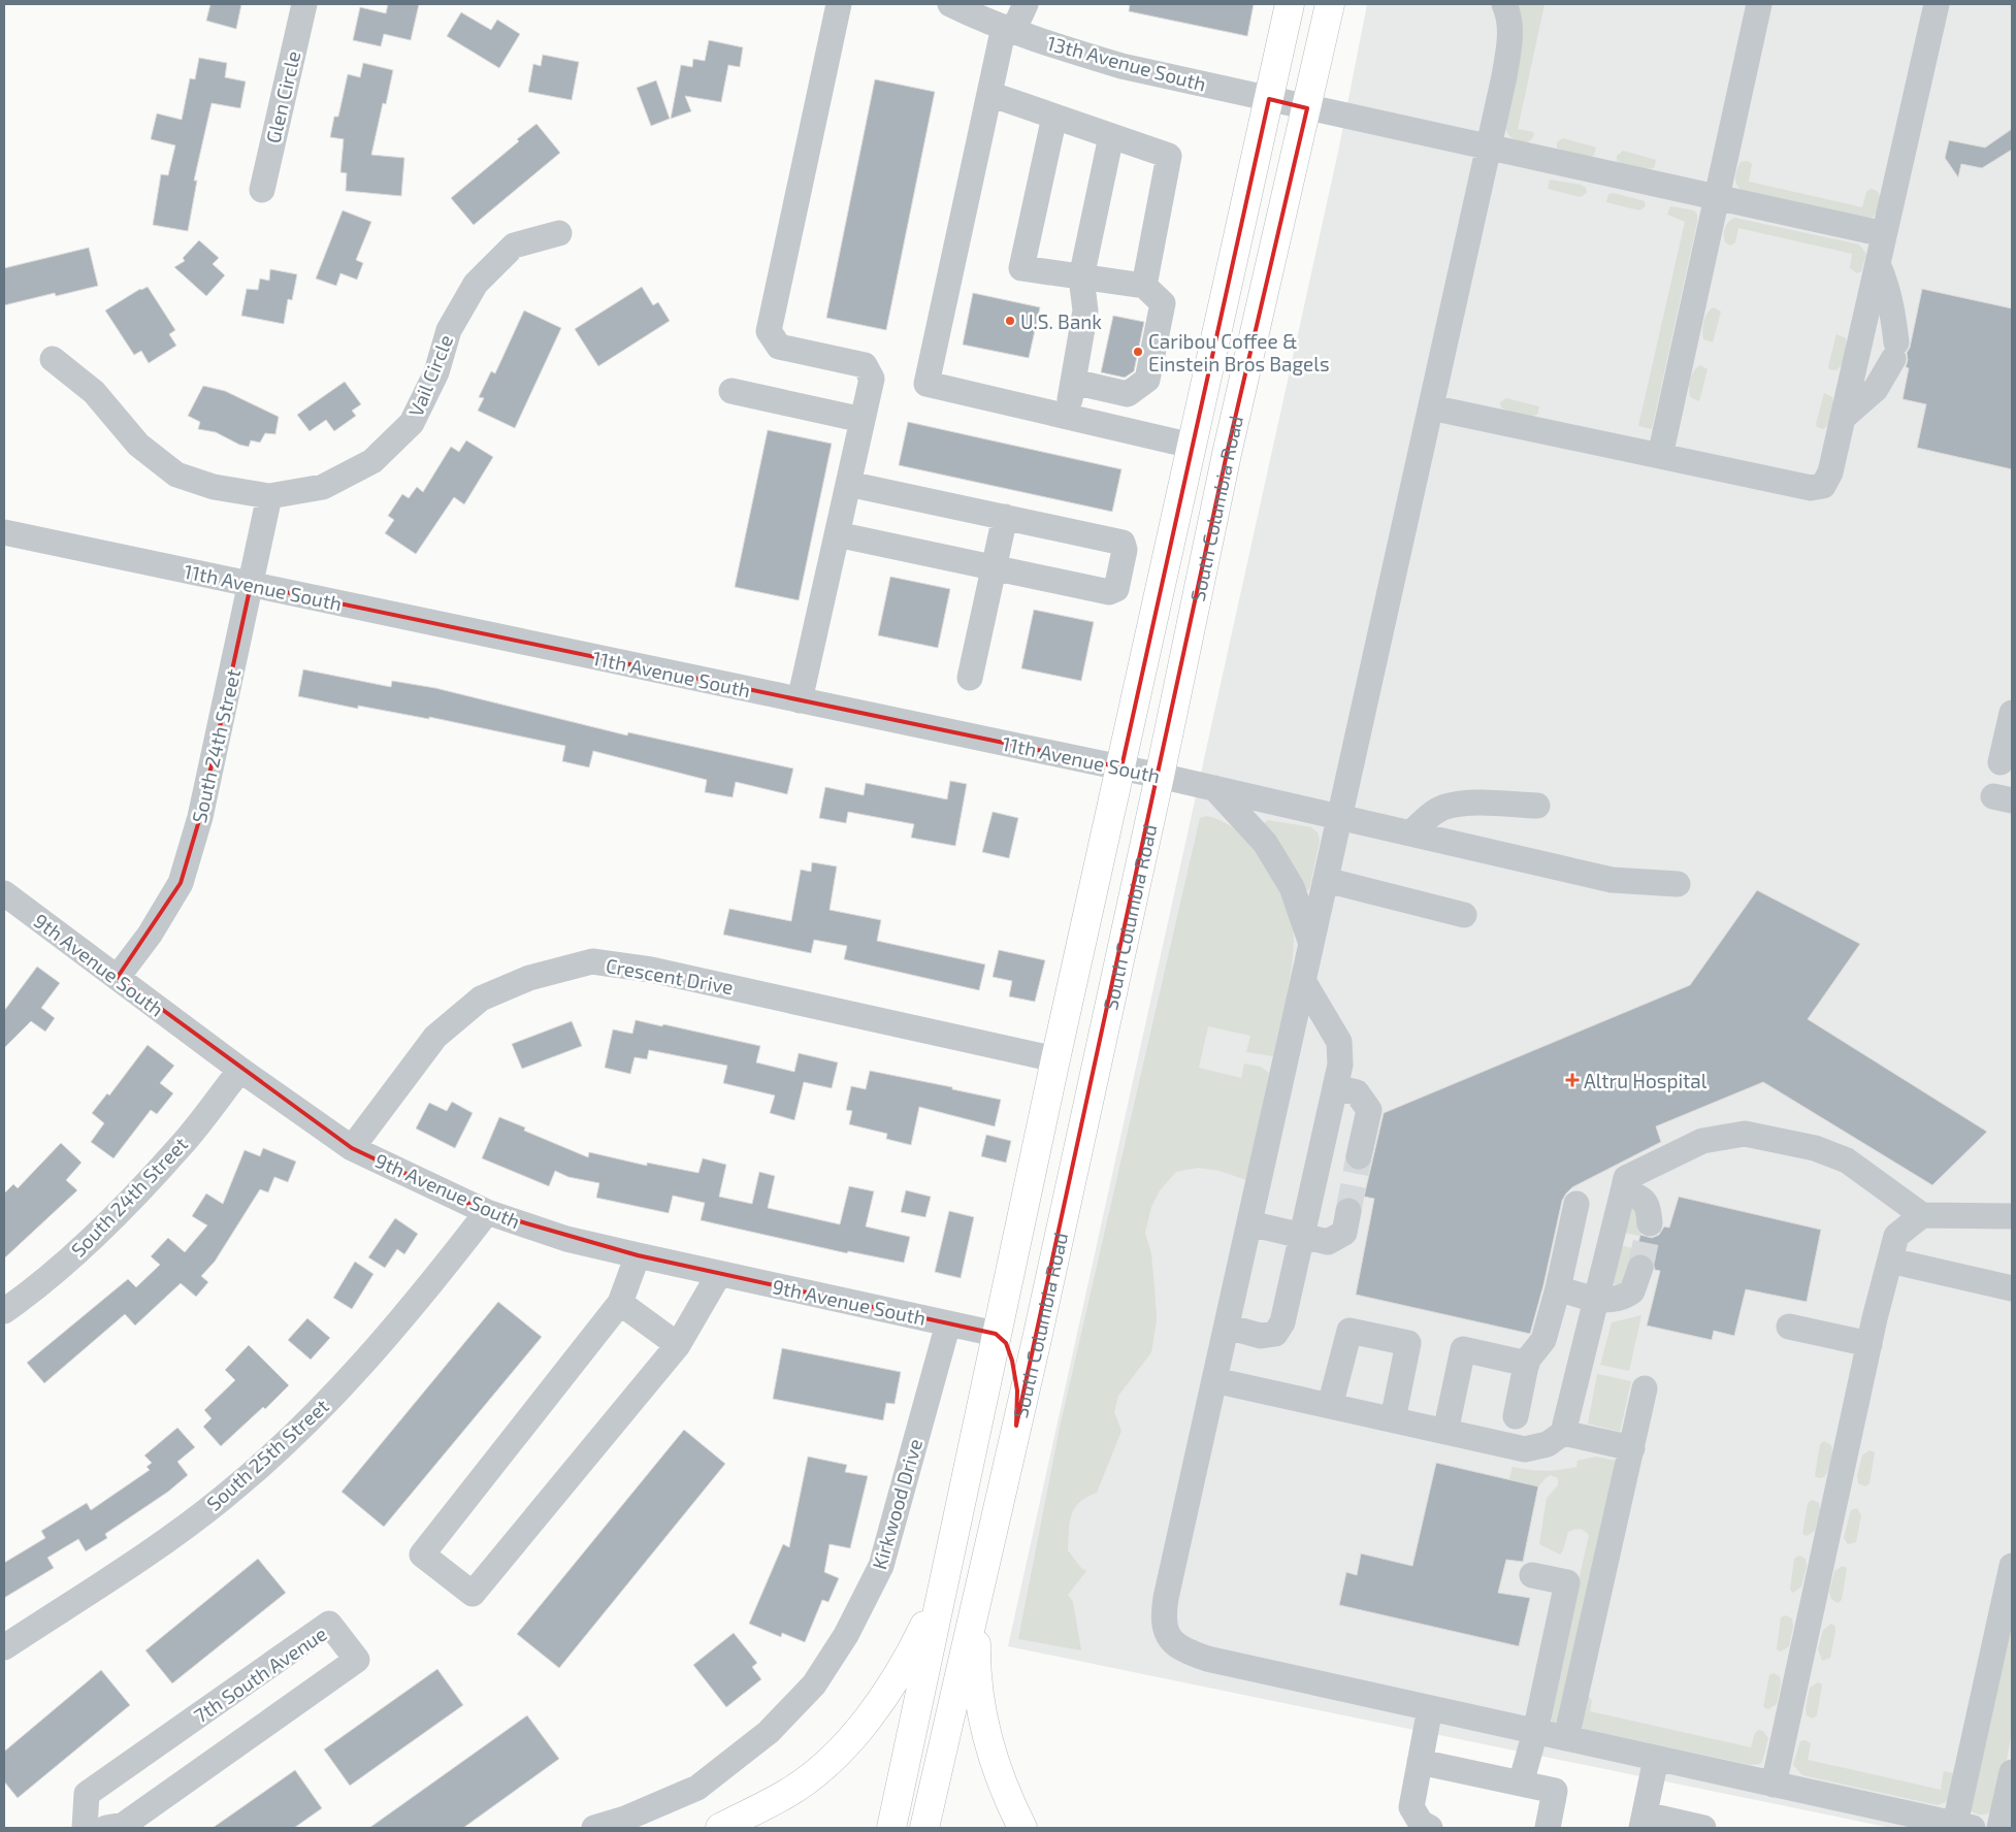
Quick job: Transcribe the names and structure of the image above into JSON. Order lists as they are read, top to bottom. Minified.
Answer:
{"streets":{"main road":["South Columbia Road"],"street":["13th Avenue South","Glen Circle","Vail Circle","11th Avenue South","South 24th Street","9th Avenue South","Crescent Drive","South 25th Street","Kirkwood Drive","7th South Avenue"]},"crossings":[["13th Avenue South","South Columbia Road"],["Vail Circle","South 24th Street"],["South Columbia Road","11th Avenue South"],["South Columbia Road","9th Avenue South"],["South Columbia Road","Crescent Drive"],["11th Avenue South","South 24th Street"],["South 24th Street","9th Avenue South"],["9th Avenue South","Crescent Drive"],["9th Avenue South","South 25th Street"],["9th Avenue South","Kirkwood Drive"]],"places":{"other":["U.S. Bank","Caribou Coffee & Einstein Bros Bagels"],"health":["Altru Hospital"]}}
